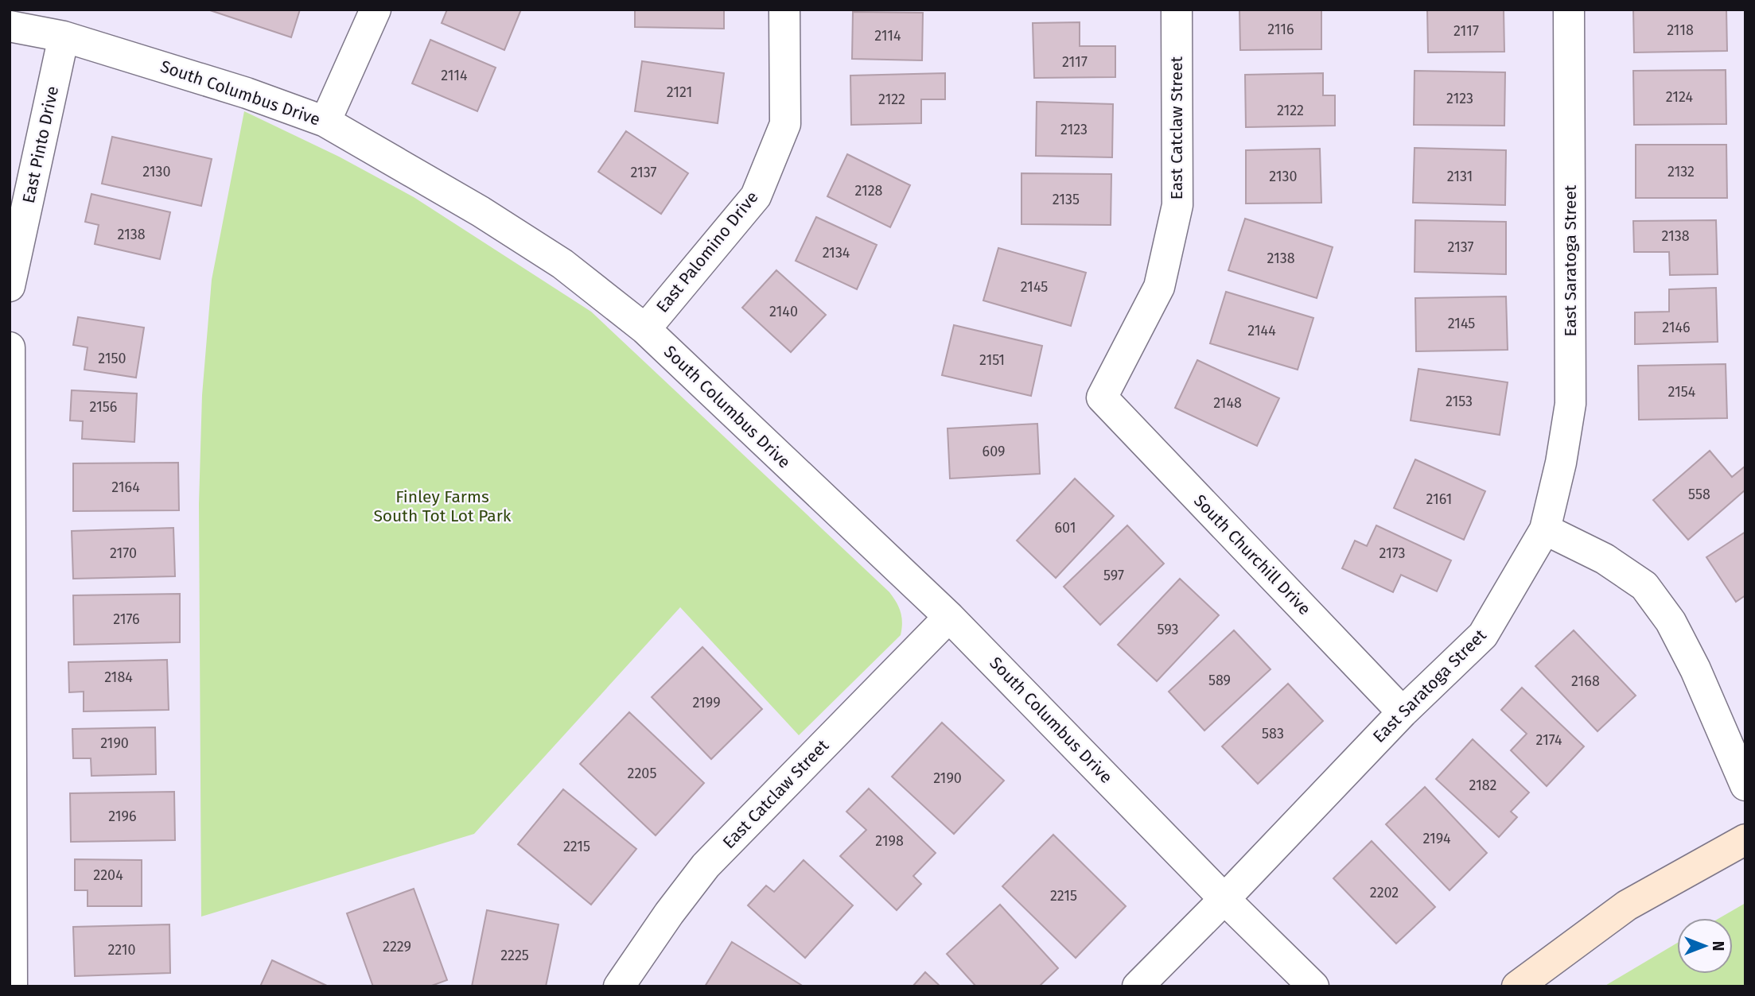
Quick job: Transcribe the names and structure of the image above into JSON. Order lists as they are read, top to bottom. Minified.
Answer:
{"streets":{"street":["South Columbus Drive","East Catclaw Street","East Pinto Drive","East Palomino Drive","East Saratoga Street","South Churchill Drive"]},"crossings":[["South Columbus Drive","East Catclaw Street"],["South Columbus Drive","East Pinto Drive"],["South Columbus Drive","East Palomino Drive"],["South Columbus Drive","East Saratoga Street"],["East Catclaw Street","South Churchill Drive"],["East Saratoga Street","South Churchill Drive"]],"parks":["Finley Farms South Tot Lot Park"],"house_numbers":["2116","2118","2117","2114","2117","2114","2121","2124","2123","2122","2122","2123","2130","2132","2137","2130","2131","2128","2135","2138","2138","2137","2134","2138","2145","2140","2145","2146","2144","2150","2151","2154","2153","2148","2156","609","2164","558","2161","601","2170","2173","597","2176","593","2184","589","2168","2199","583","2174","2190","2205","2190","2182","2196","2194","2198","2215","2204","2202","2215","2229","2210","2225"],"north":"right"}
